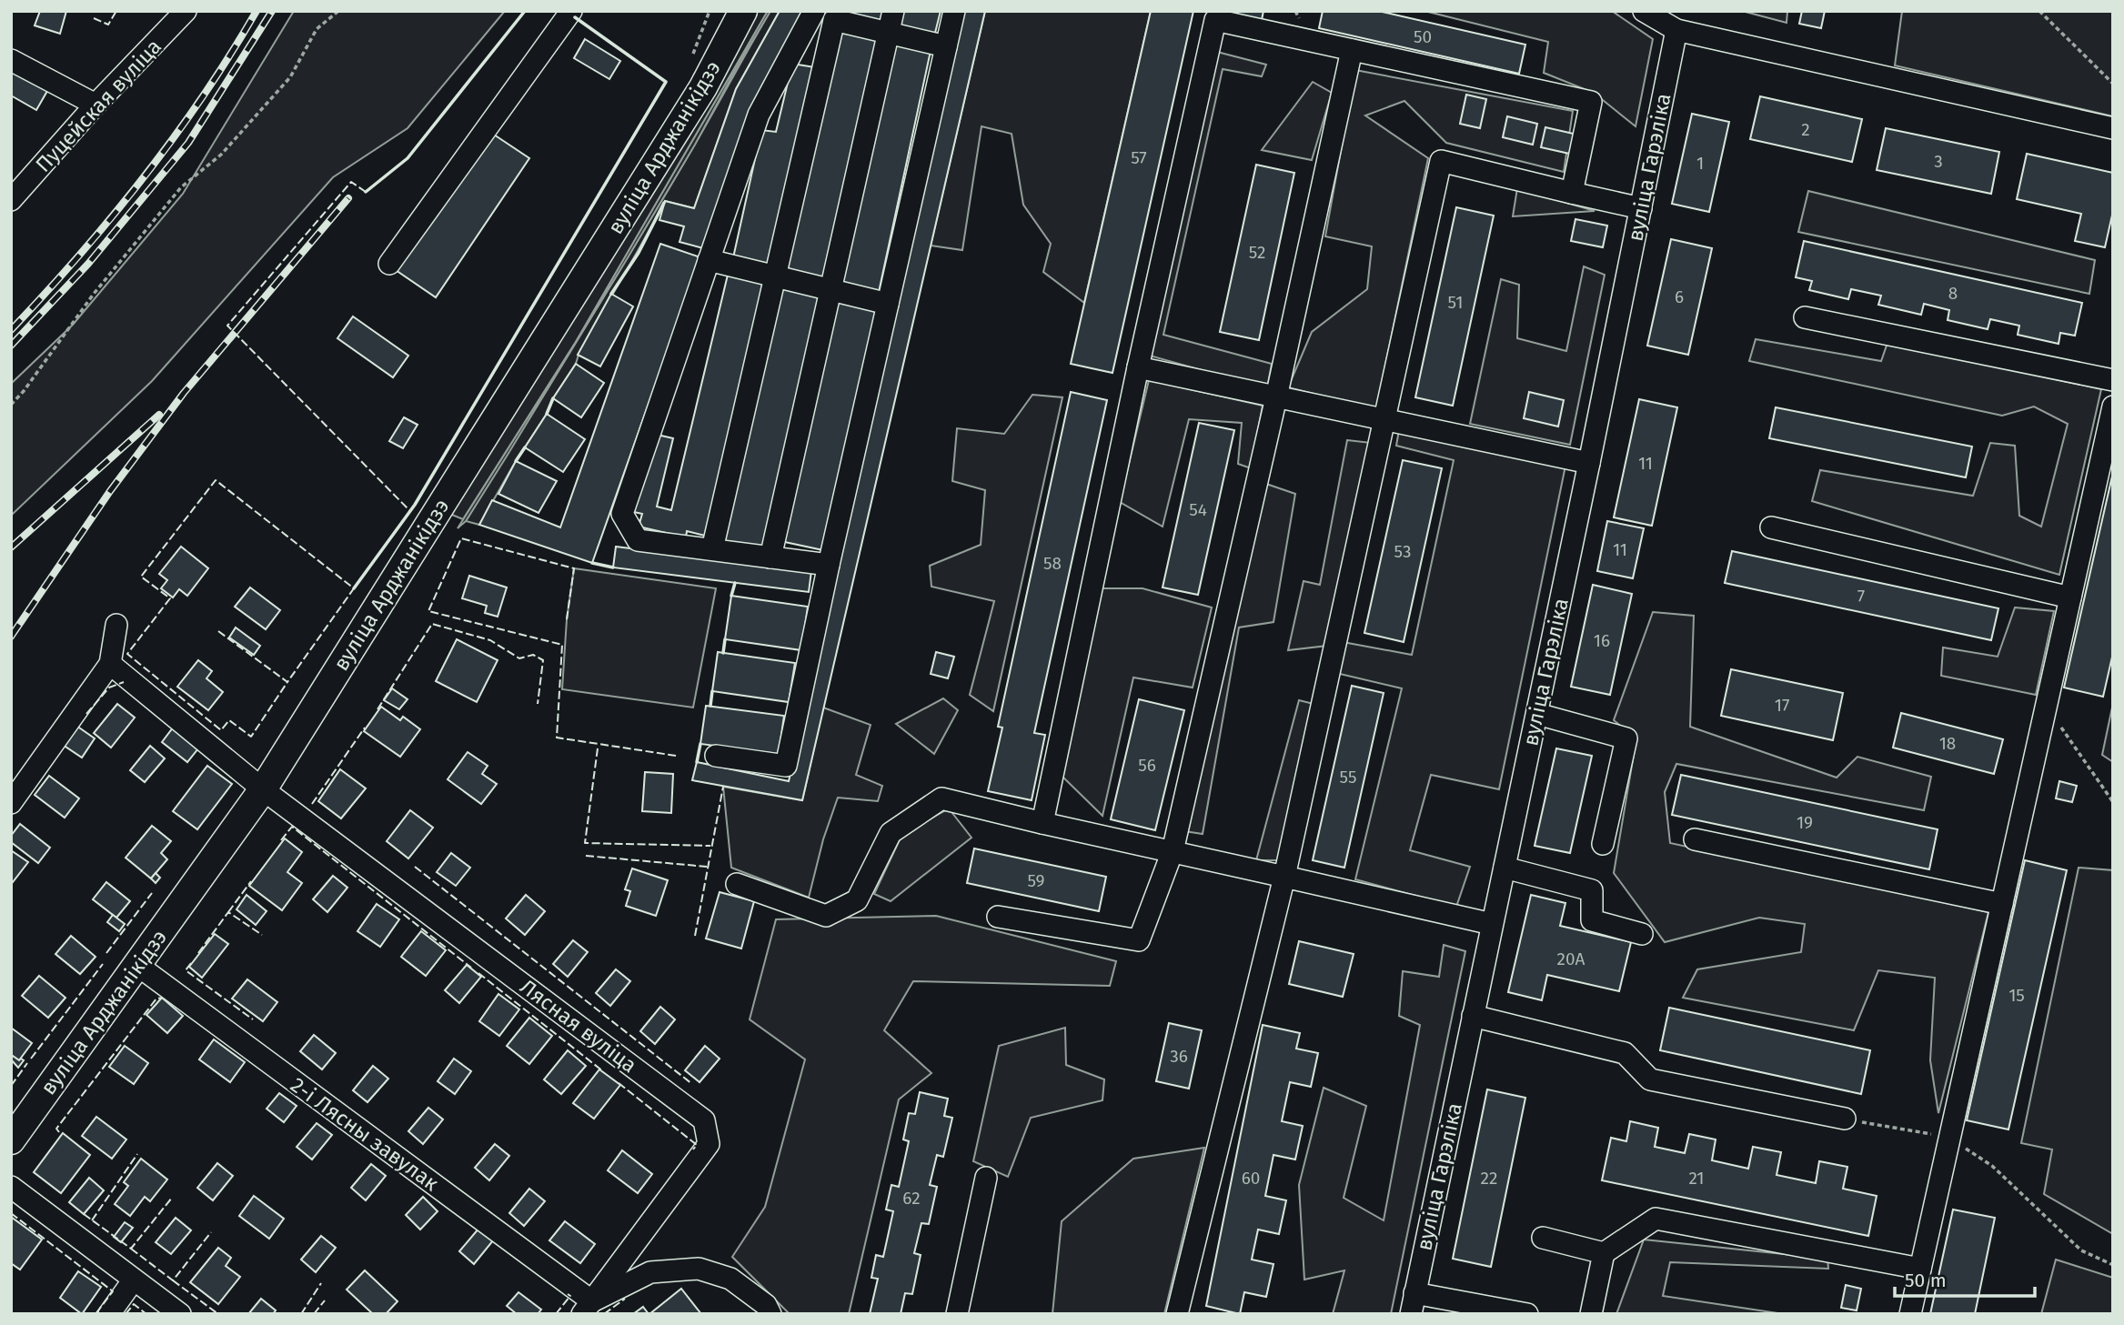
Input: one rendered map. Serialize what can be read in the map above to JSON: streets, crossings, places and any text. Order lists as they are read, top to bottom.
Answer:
{
  "streets": {
    "main road": ["вуліца Арджанікідзэ"],
    "street": [
      "Пуцейская вуліца",
      "вуліца Гарэліка",
      "Лясная вуліца",
      "2-і Лясны завулак"
    ]
  },
  "crossings": [
    ["вуліца Арджанікідзэ", "Лясная вуліца"],
    ["вуліца Арджанікідзэ", "2-і Лясны завулак"],
    ["Лясная вуліца", "2-і Лясны завулак"]
  ],
  "house_numbers": [
    "50",
    "2",
    "57",
    "3",
    "1",
    "52",
    "8",
    "6",
    "51",
    "11",
    "54",
    "11",
    "53",
    "58",
    "7",
    "16",
    "17",
    "18",
    "56",
    "55",
    "19",
    "59",
    "20А",
    "15",
    "36",
    "60",
    "22",
    "21",
    "62"
  ],
  "scale_bar": "50 m"
}
